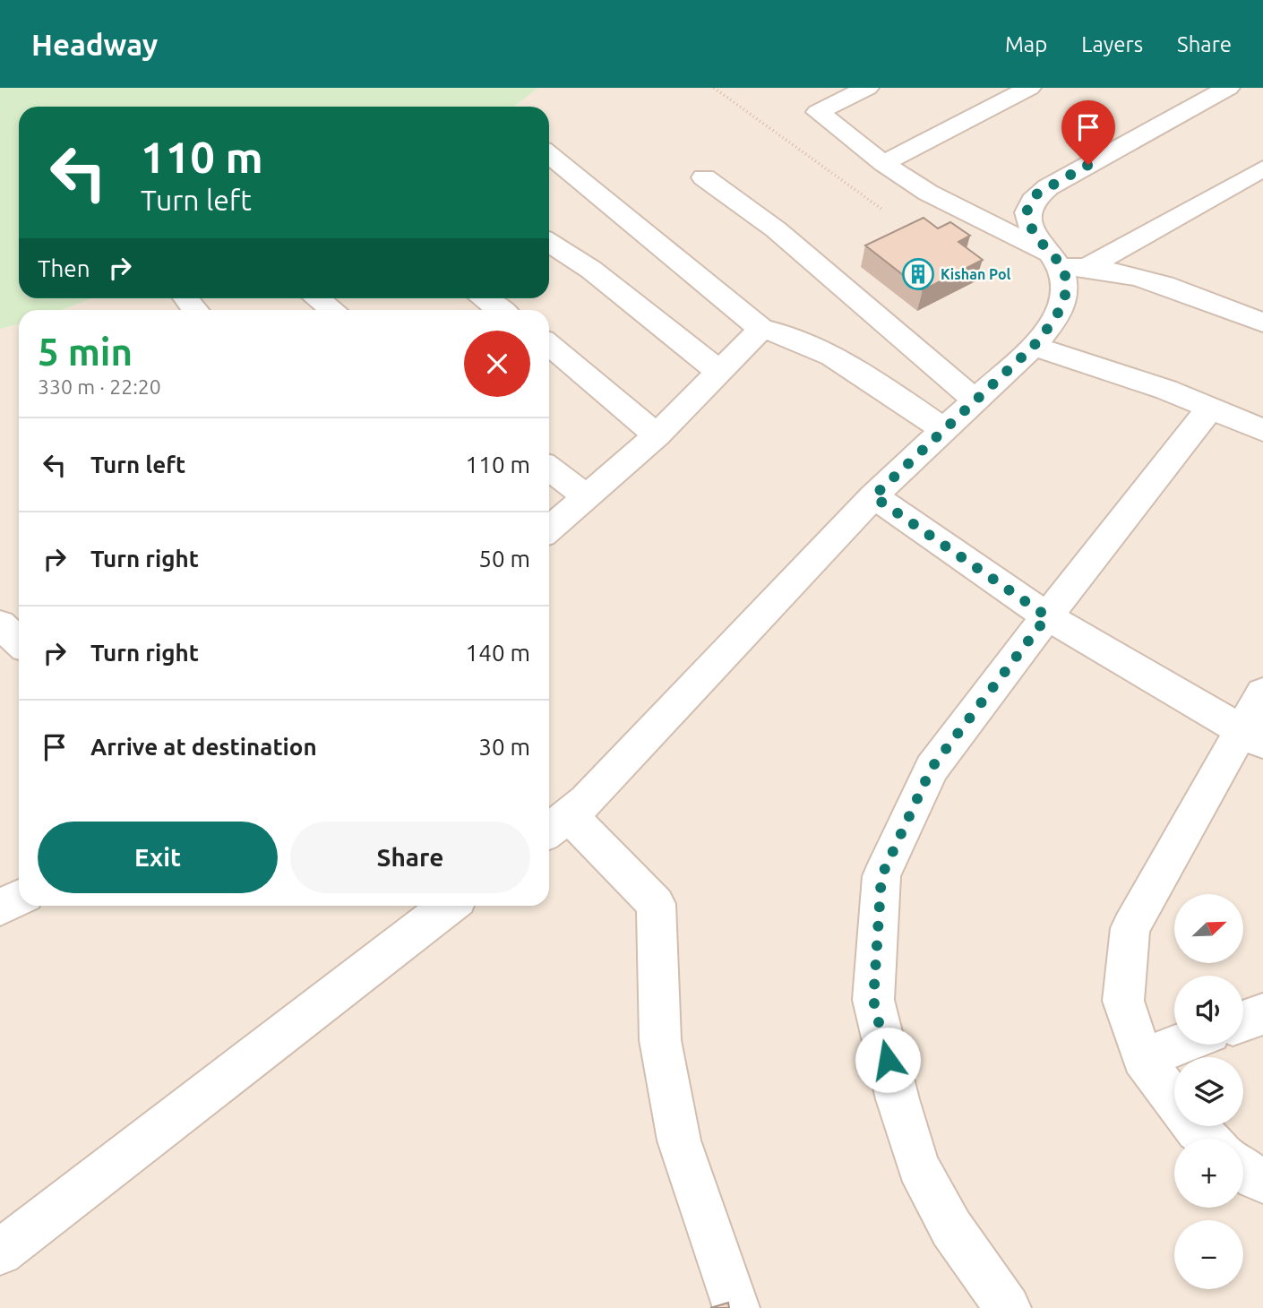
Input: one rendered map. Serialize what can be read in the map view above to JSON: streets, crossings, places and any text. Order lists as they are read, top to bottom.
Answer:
{
  "places": {
    "building": ["Kishan Pol"]
  },
  "north": "top right",
  "page": {
    "header": "Headway",
    "nav": ["Map", "Layers", "Share"],
    "turn": ["110 m", "Turn left"],
    "then": "Then",
    "heading": ["5 min", "330 m · 22:20"],
    "list": [
      {
        "name": "Turn left",
        "value": "110 m"
      },
      {
        "name": "Turn right",
        "value": "50 m"
      },
      {
        "name": "Turn right",
        "value": "140 m"
      },
      {
        "name": "Arrive at destination",
        "value": "30 m"
      }
    ],
    "buttons": ["Exit", "Share"],
    "map_buttons": ["+", "−"]
  }
}
